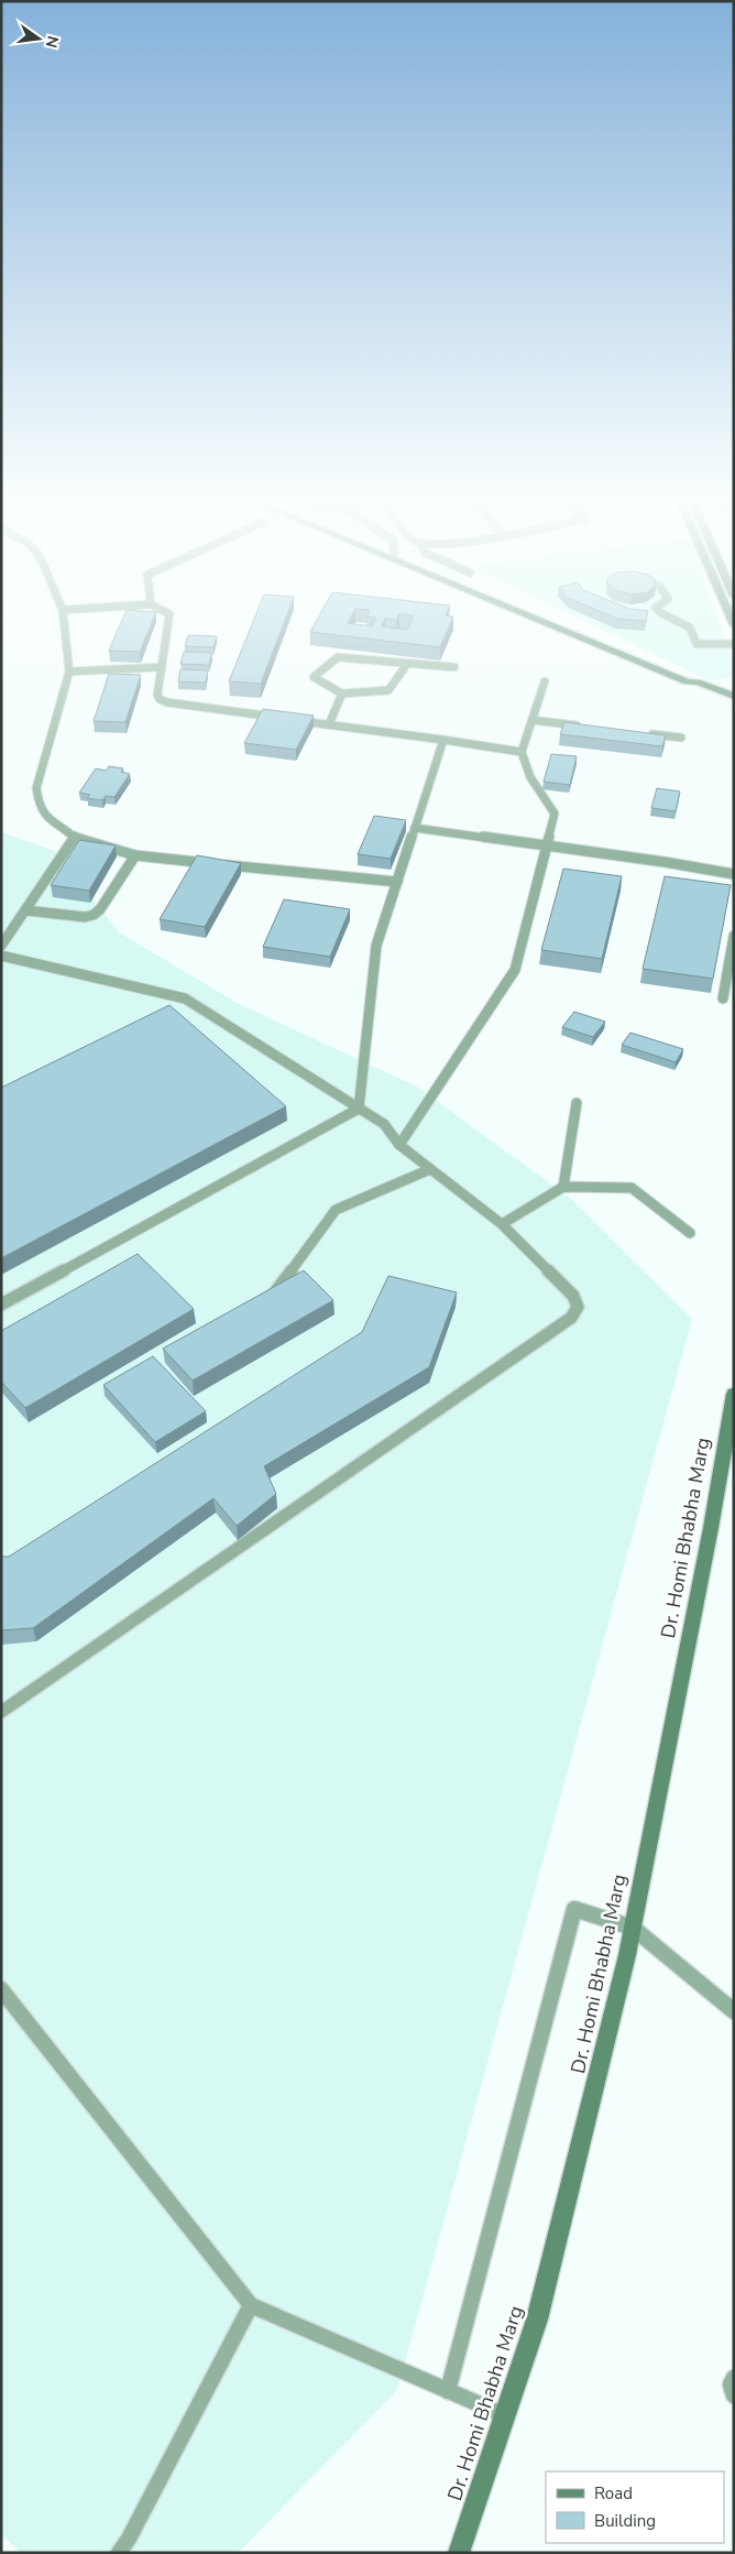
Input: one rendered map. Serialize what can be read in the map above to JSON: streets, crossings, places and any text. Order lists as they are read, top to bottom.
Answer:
{
  "streets": {
    "main road": ["Dr. Homi Bhabha Marg"]
  },
  "legend": ["Road", "Building"],
  "north": "right"
}
